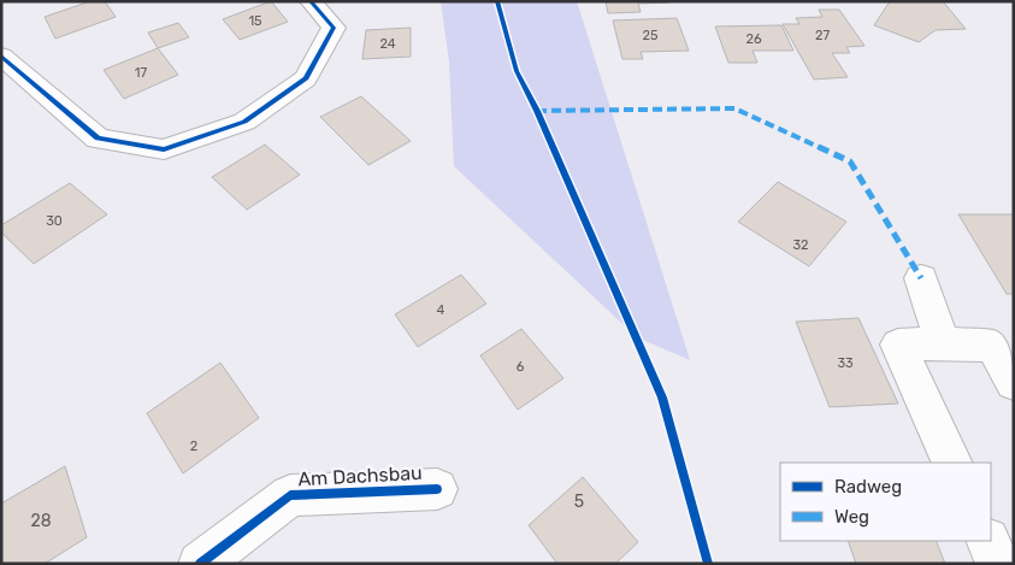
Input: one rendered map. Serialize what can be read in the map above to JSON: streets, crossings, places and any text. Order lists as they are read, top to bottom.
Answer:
{
  "streets": {
    "street": ["Am Dachsbau"]
  },
  "house_numbers": [
    "15",
    "25",
    "27",
    "26",
    "24",
    "17",
    "30",
    "32",
    "4",
    "33",
    "6",
    "2",
    "5",
    "28"
  ],
  "legend": ["Radweg", "Weg"]
}
